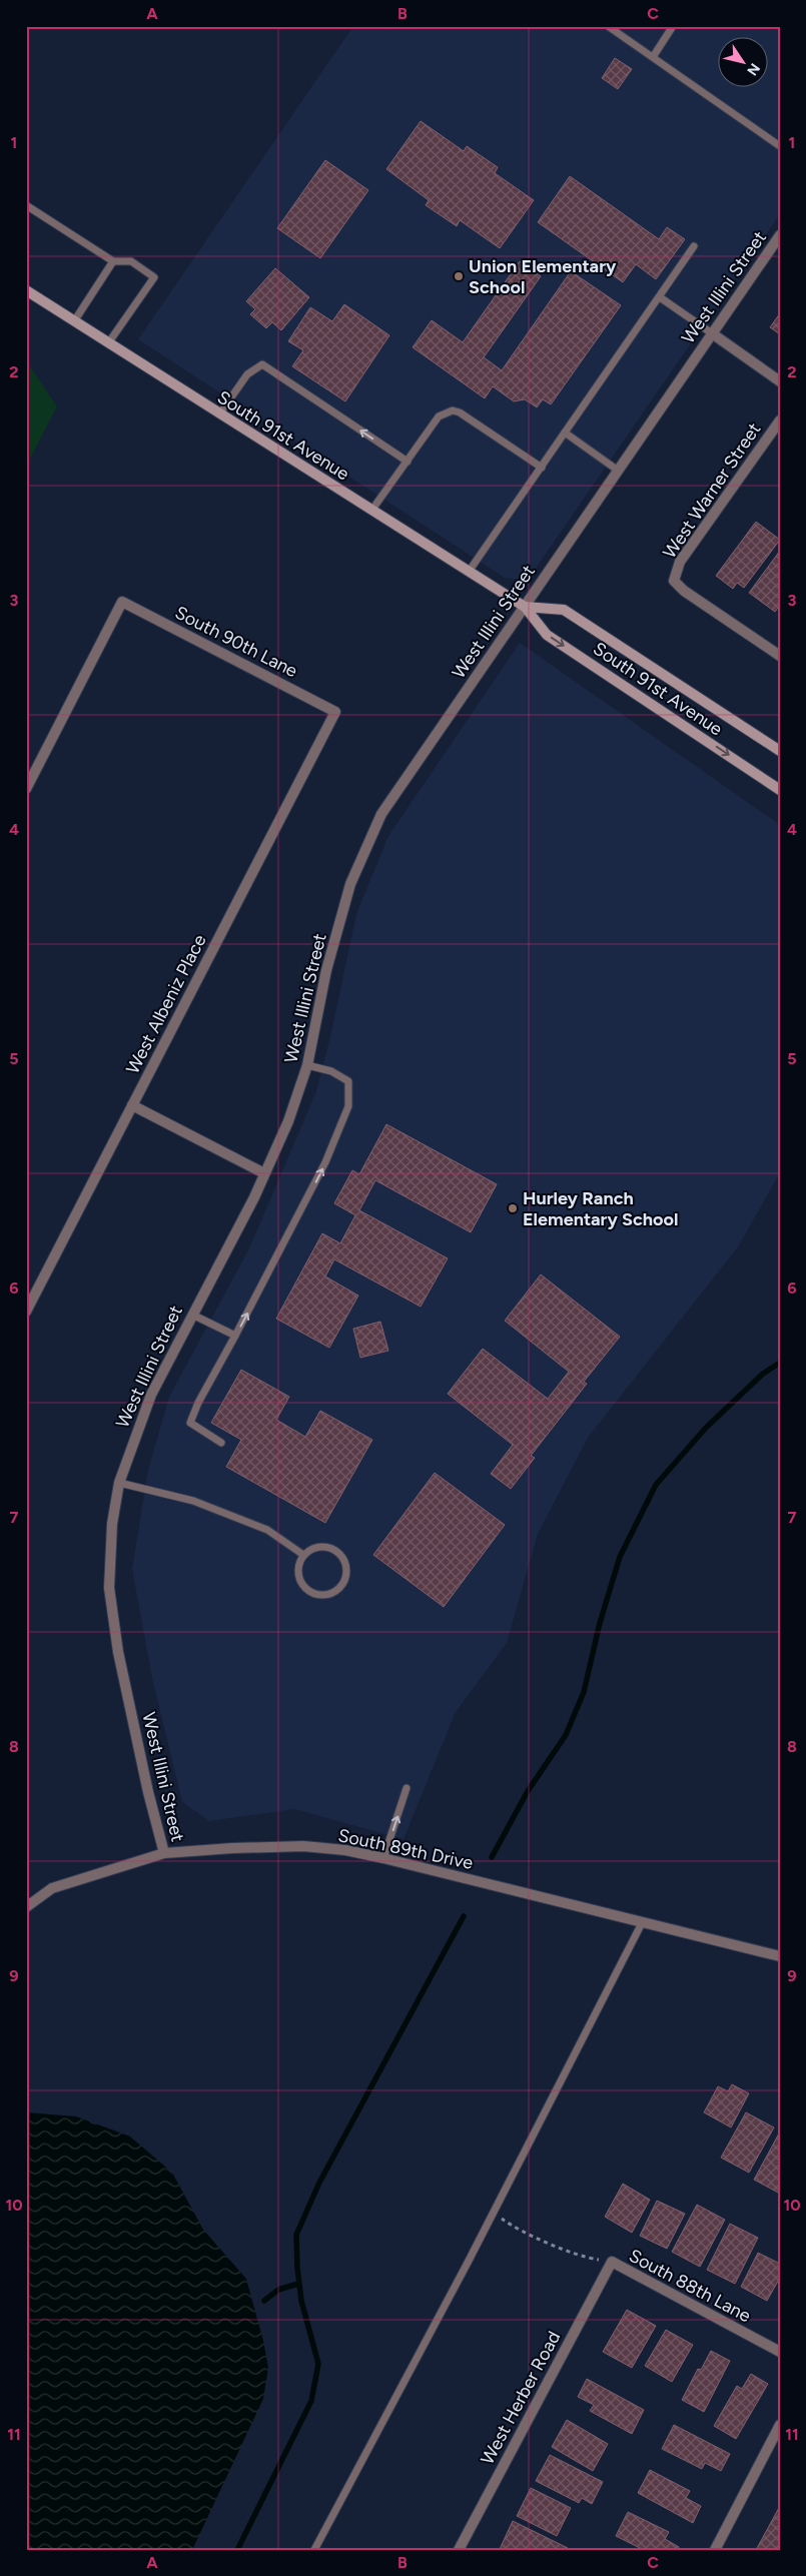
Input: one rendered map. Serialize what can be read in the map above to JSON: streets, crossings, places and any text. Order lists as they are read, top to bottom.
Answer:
{
  "streets": {
    "main road": ["South 91st Avenue"],
    "street": [
      "West Illini Street",
      "West Warner Street",
      "South 90th Lane",
      "West Albeniz Place",
      "South 89th Drive",
      "South 88th Lane",
      "West Herber Road"
    ]
  },
  "crossings": [
    ["West Illini Street", "South 91st Avenue"],
    ["West Illini Street", "South 89th Drive"],
    ["South 90th Lane", "West Albeniz Place"],
    ["South 88th Lane", "West Herber Road"]
  ],
  "places": ["Union Elementary School", "Hurley Ranch Elementary School"],
  "north": "bottom right",
  "grid": {
    "columns": ["A", "B", "C"],
    "rows": [
      "1",
      "2",
      "3",
      "4",
      "5",
      "6",
      "7",
      "8",
      "9",
      "10",
      "11"
    ]
  }
}
